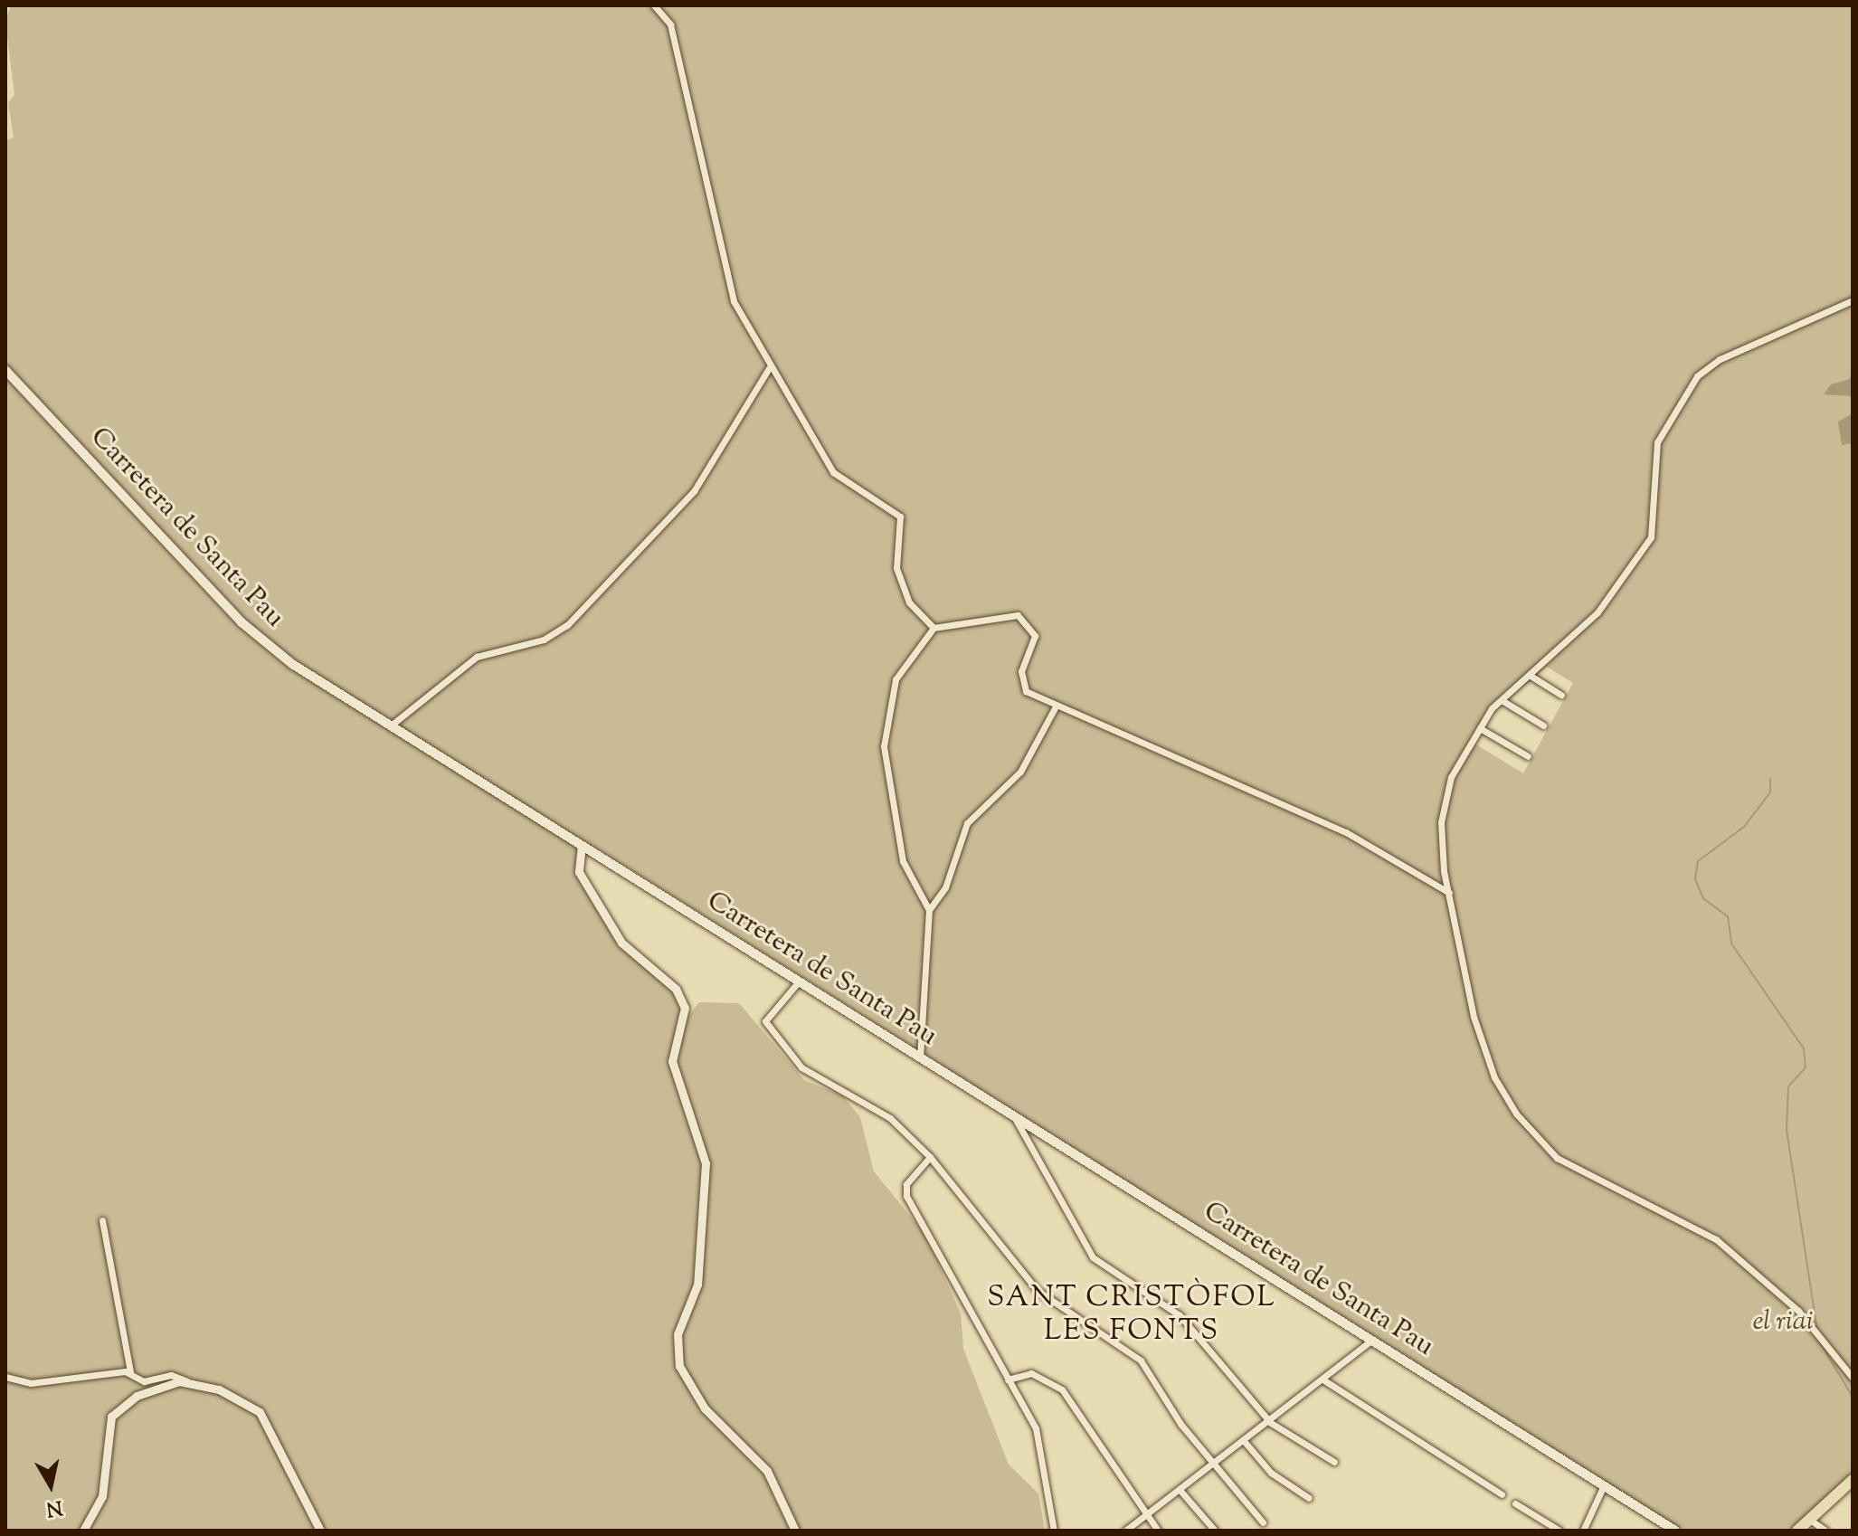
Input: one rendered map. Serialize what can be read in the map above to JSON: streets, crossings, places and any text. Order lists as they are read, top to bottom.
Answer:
{
  "streets": {
    "main road": ["Carretera de Santa Pau"]
  },
  "districts": ["SANT CRISTÒFOL LES FONTS"],
  "parks": ["el riai"],
  "north": "bottom"
}
